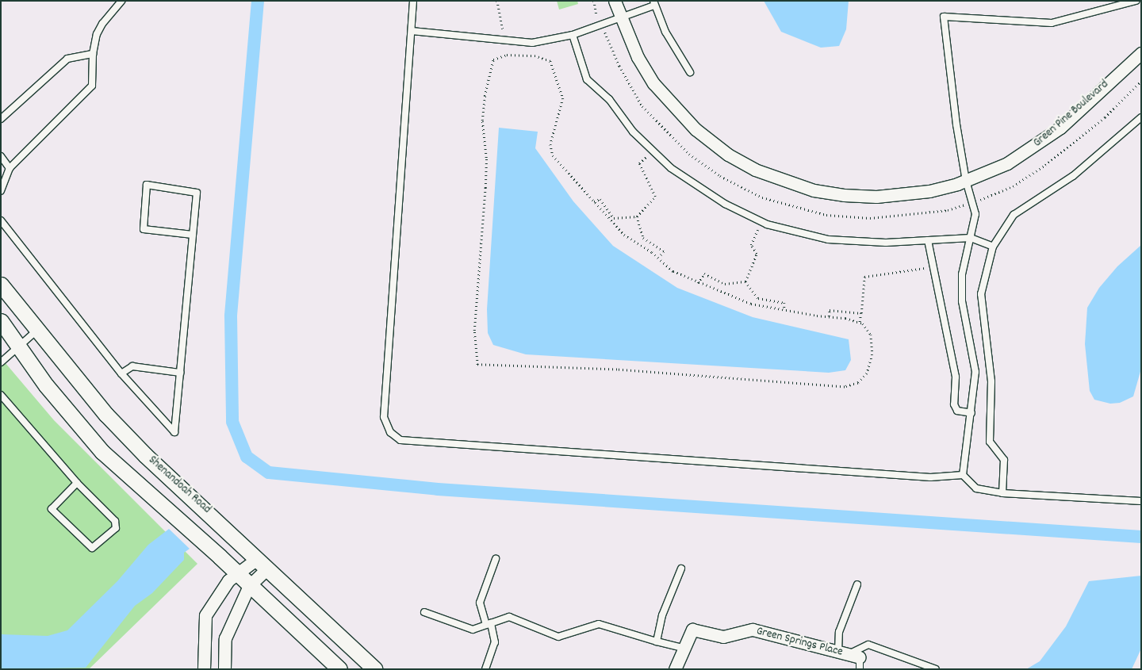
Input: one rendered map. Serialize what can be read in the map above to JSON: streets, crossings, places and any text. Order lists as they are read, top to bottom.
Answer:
{
  "streets": {
    "street": ["Green Pine Boulevard", "Shenandoah Road", "Green Springs Place"]
  }
}
